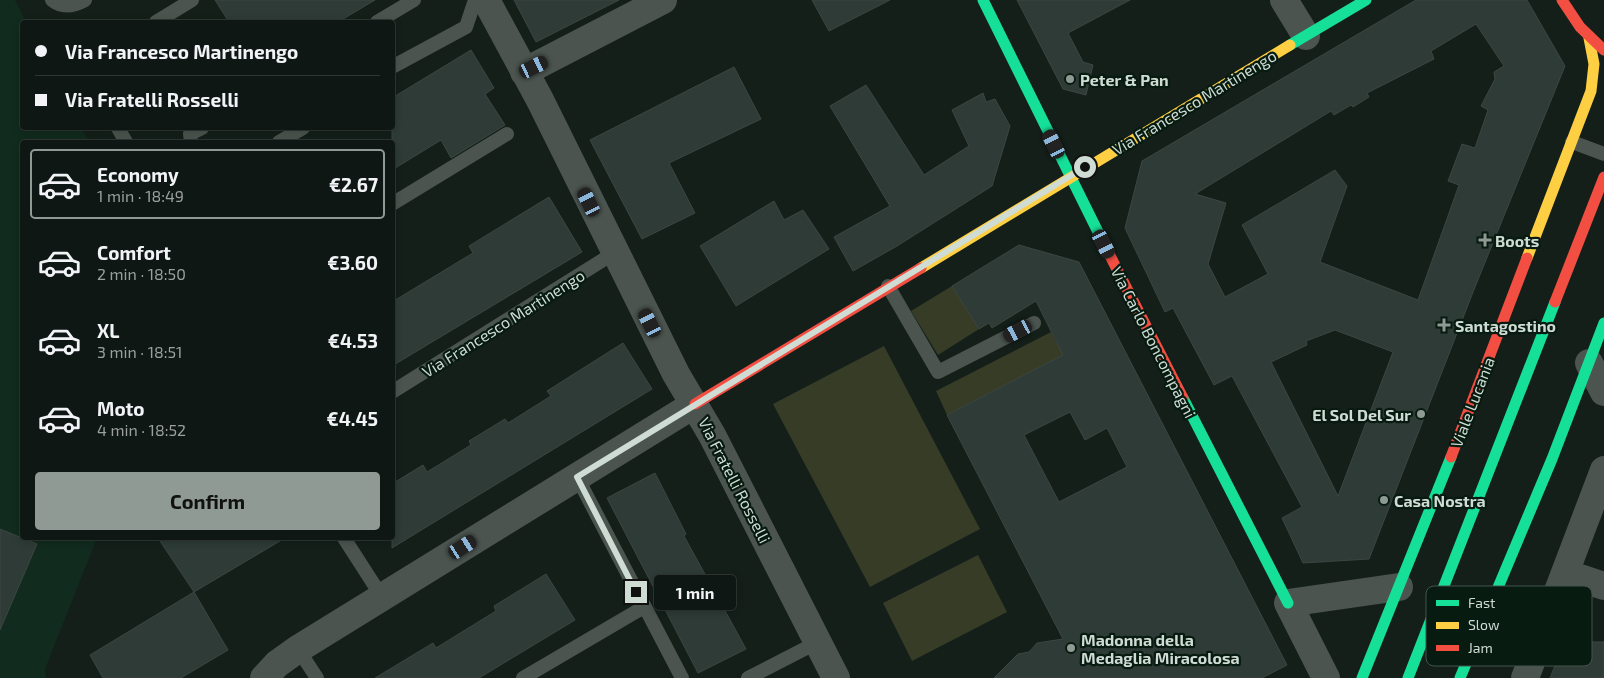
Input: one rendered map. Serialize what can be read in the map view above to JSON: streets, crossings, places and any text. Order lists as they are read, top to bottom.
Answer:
{
  "streets": {
    "main road": ["Via Francesco Martinengo", "Via Carlo Boncompagni", "Viale Lucania"],
    "street": ["Via Fratelli Rosselli"]
  },
  "crossings": [
    ["Via Francesco Martinengo", "Via Carlo Boncompagni"],
    ["Via Francesco Martinengo", "Via Fratelli Rosselli"]
  ],
  "places": {
    "other": [
      "Peter & Pan",
      "El Sol Del Sur",
      "Casa Nostra",
      "Madonna della Medaglia Miracolosa"
    ],
    "health": ["Boots", "Santagostino"]
  },
  "legend": ["Fast", "Slow", "Jam"],
  "page": {
    "banner": ["Via Francesco Martinengo", "Via Fratelli Rosselli"],
    "list": [
      {
        "name": "Economy",
        "note": "1 min · 18:49",
        "value": "€2.67"
      },
      {
        "name": "Comfort",
        "note": "2 min · 18:50",
        "value": "€3.60"
      },
      {
        "name": "XL",
        "note": "3 min · 18:51",
        "value": "€4.53"
      },
      {
        "name": "Moto",
        "note": "4 min · 18:52",
        "value": "€4.45"
      }
    ],
    "buttons": "Confirm",
    "bubble": "1 min"
  }
}
